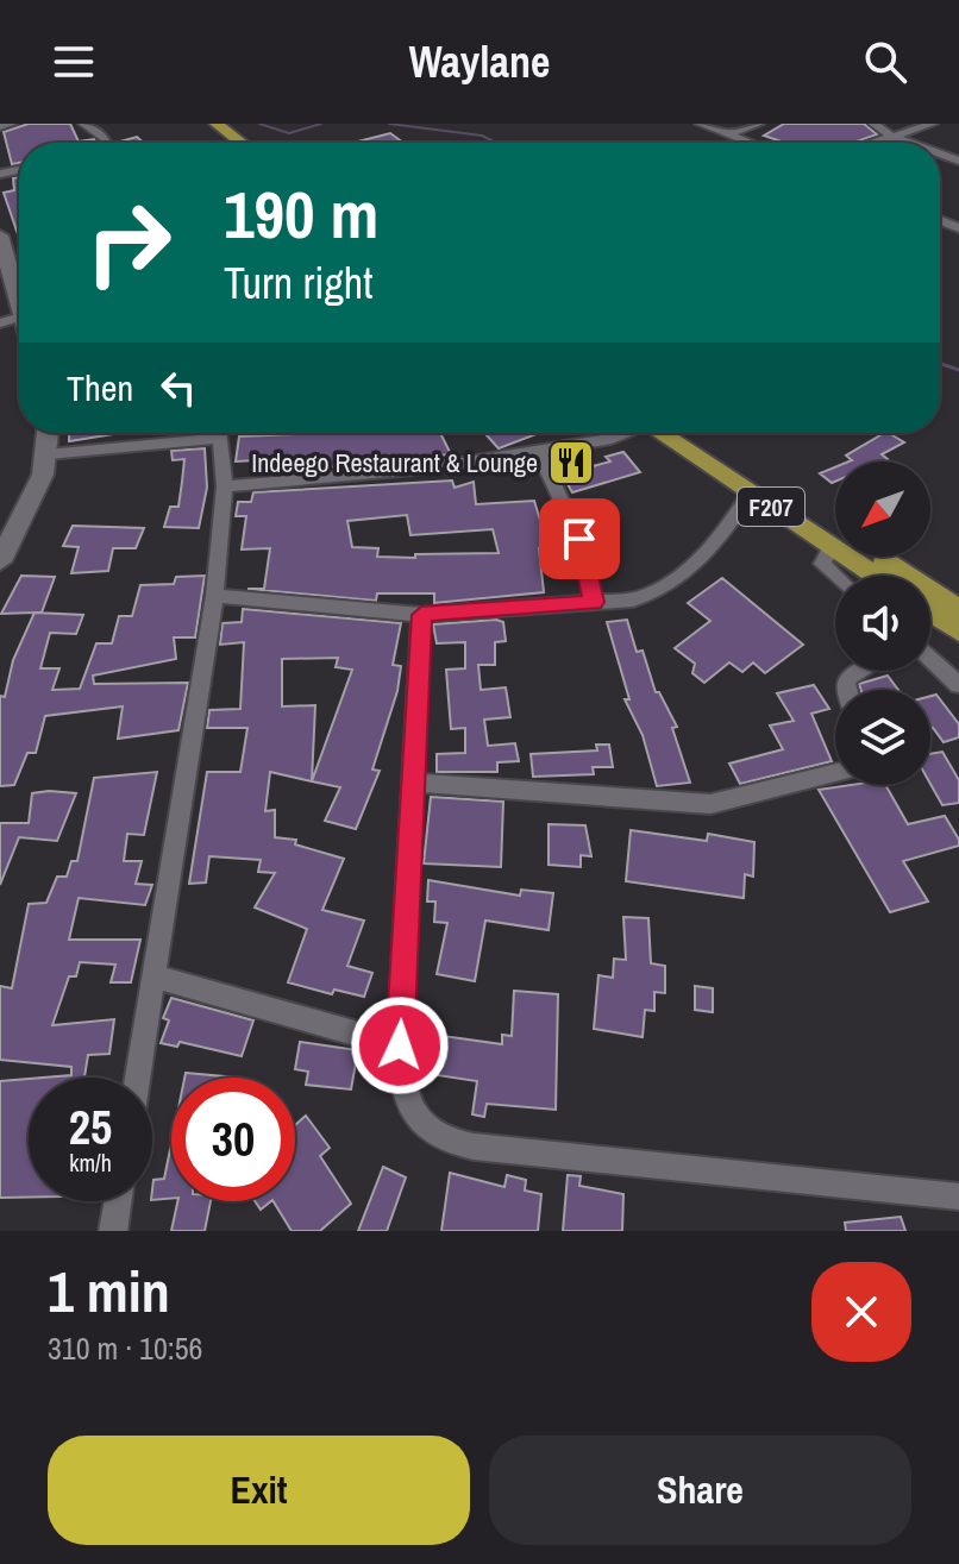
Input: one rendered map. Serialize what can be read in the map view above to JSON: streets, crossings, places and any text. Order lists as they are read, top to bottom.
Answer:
{
  "streets": {
    "main road": ["F207"]
  },
  "places": {
    "restaurant": ["Indeego Restaurant & Lounge"]
  },
  "north": "bottom left",
  "page": {
    "header": "Waylane",
    "turn": ["190 m", "Turn right"],
    "then": "Then",
    "speed": "25 km/h",
    "limit": "30",
    "heading": ["1 min", "310 m · 10:56"],
    "buttons": ["Exit", "Share"]
  }
}
